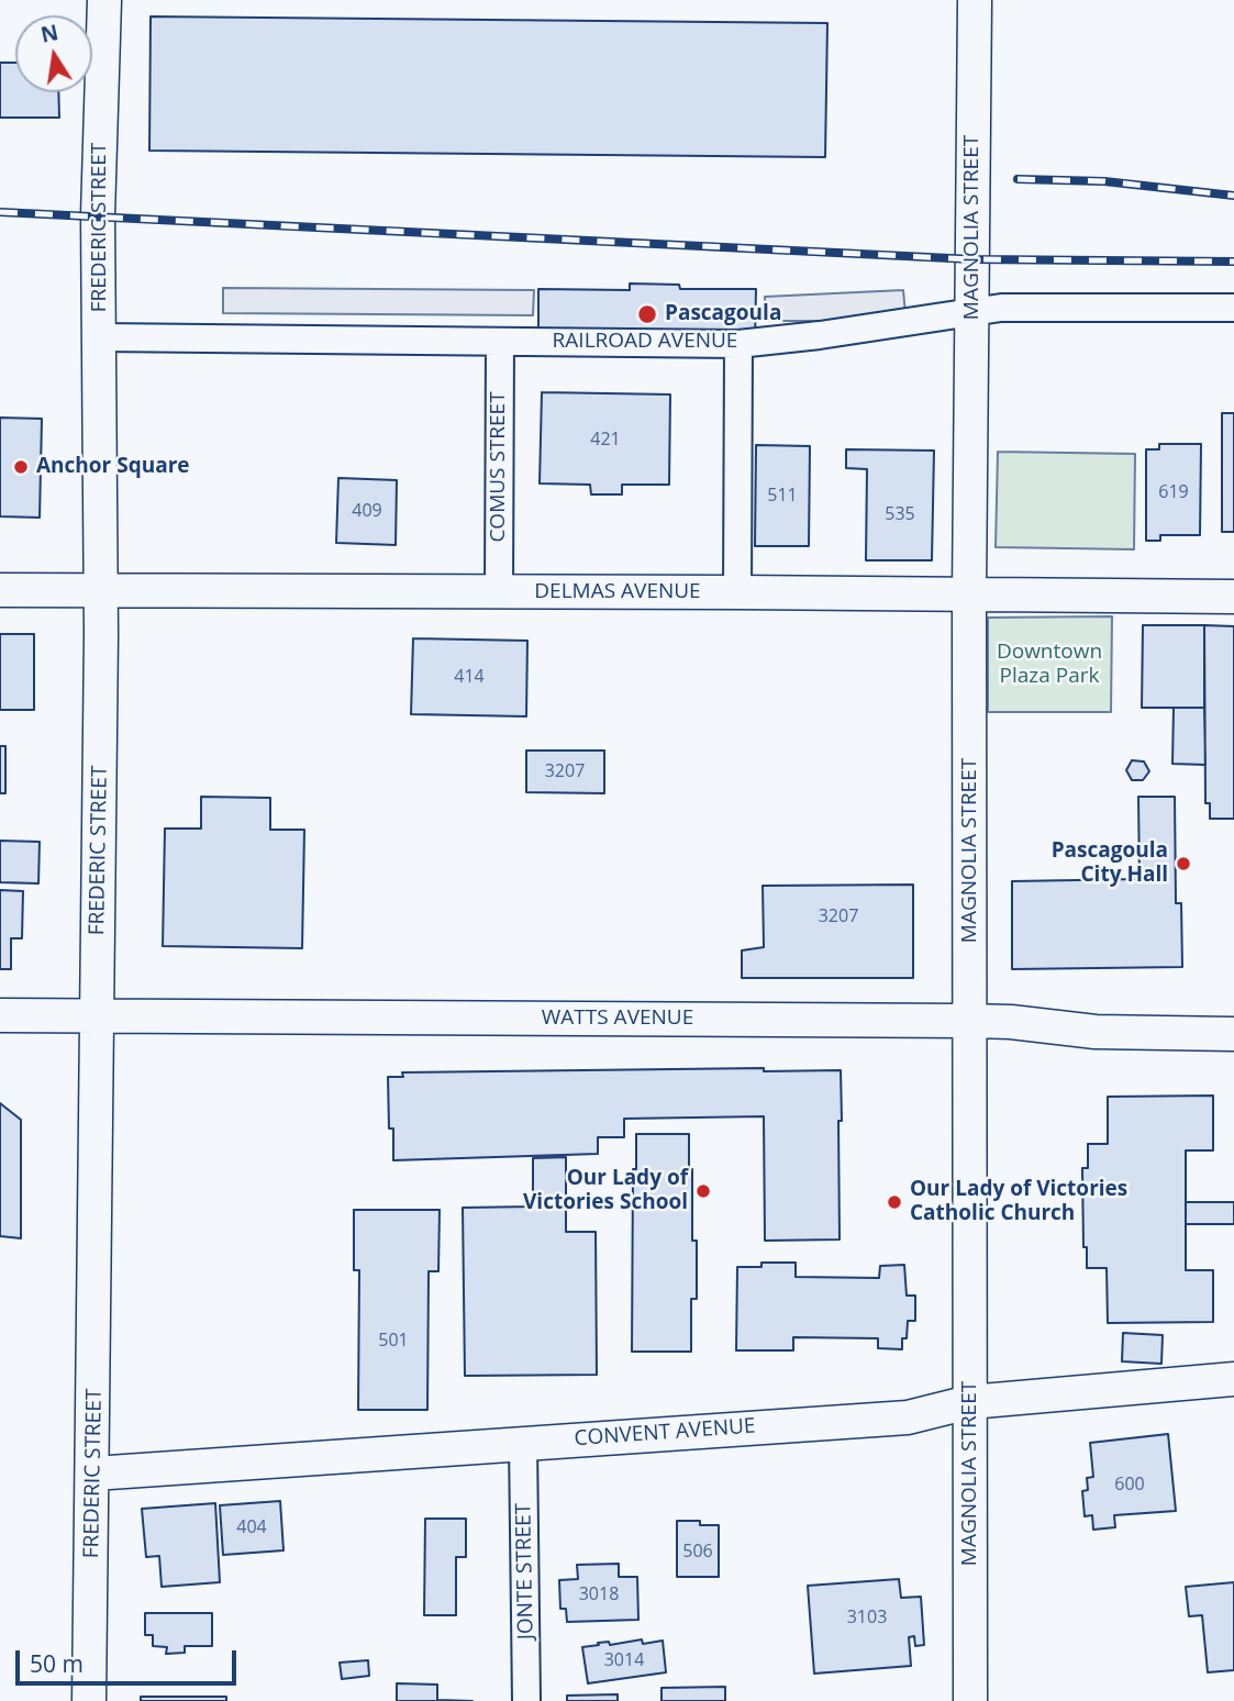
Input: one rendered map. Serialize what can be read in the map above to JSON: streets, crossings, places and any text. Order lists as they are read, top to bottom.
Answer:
{
  "streets": {
    "street": [
      "FREDERIC STREET",
      "MAGNOLIA STREET",
      "RAILROAD AVENUE",
      "COMUS STREET",
      "DELMAS AVENUE",
      "WATTS AVENUE",
      "CONVENT AVENUE",
      "JONTE STREET"
    ]
  },
  "crossings": [
    ["FREDERIC STREET", "RAILROAD AVENUE"],
    ["FREDERIC STREET", "DELMAS AVENUE"],
    ["FREDERIC STREET", "WATTS AVENUE"],
    ["FREDERIC STREET", "CONVENT AVENUE"],
    ["MAGNOLIA STREET", "RAILROAD AVENUE"],
    ["MAGNOLIA STREET", "DELMAS AVENUE"],
    ["MAGNOLIA STREET", "WATTS AVENUE"],
    ["MAGNOLIA STREET", "CONVENT AVENUE"],
    ["RAILROAD AVENUE", "COMUS STREET"],
    ["COMUS STREET", "DELMAS AVENUE"],
    ["CONVENT AVENUE", "JONTE STREET"]
  ],
  "parks": ["Downtown Plaza Park"],
  "places": [
    "Pascagoula",
    "Anchor Square",
    "Pascagoula City Hall",
    "Our Lady of Victories School",
    "Our Lady of Victories Catholic Church"
  ],
  "house_numbers": [
    "421",
    "619",
    "511",
    "409",
    "535",
    "414",
    "3207",
    "3207",
    "501",
    "600",
    "404",
    "506",
    "3018",
    "3103",
    "3014"
  ],
  "scale_bar": "50 m",
  "north": "top"
}
